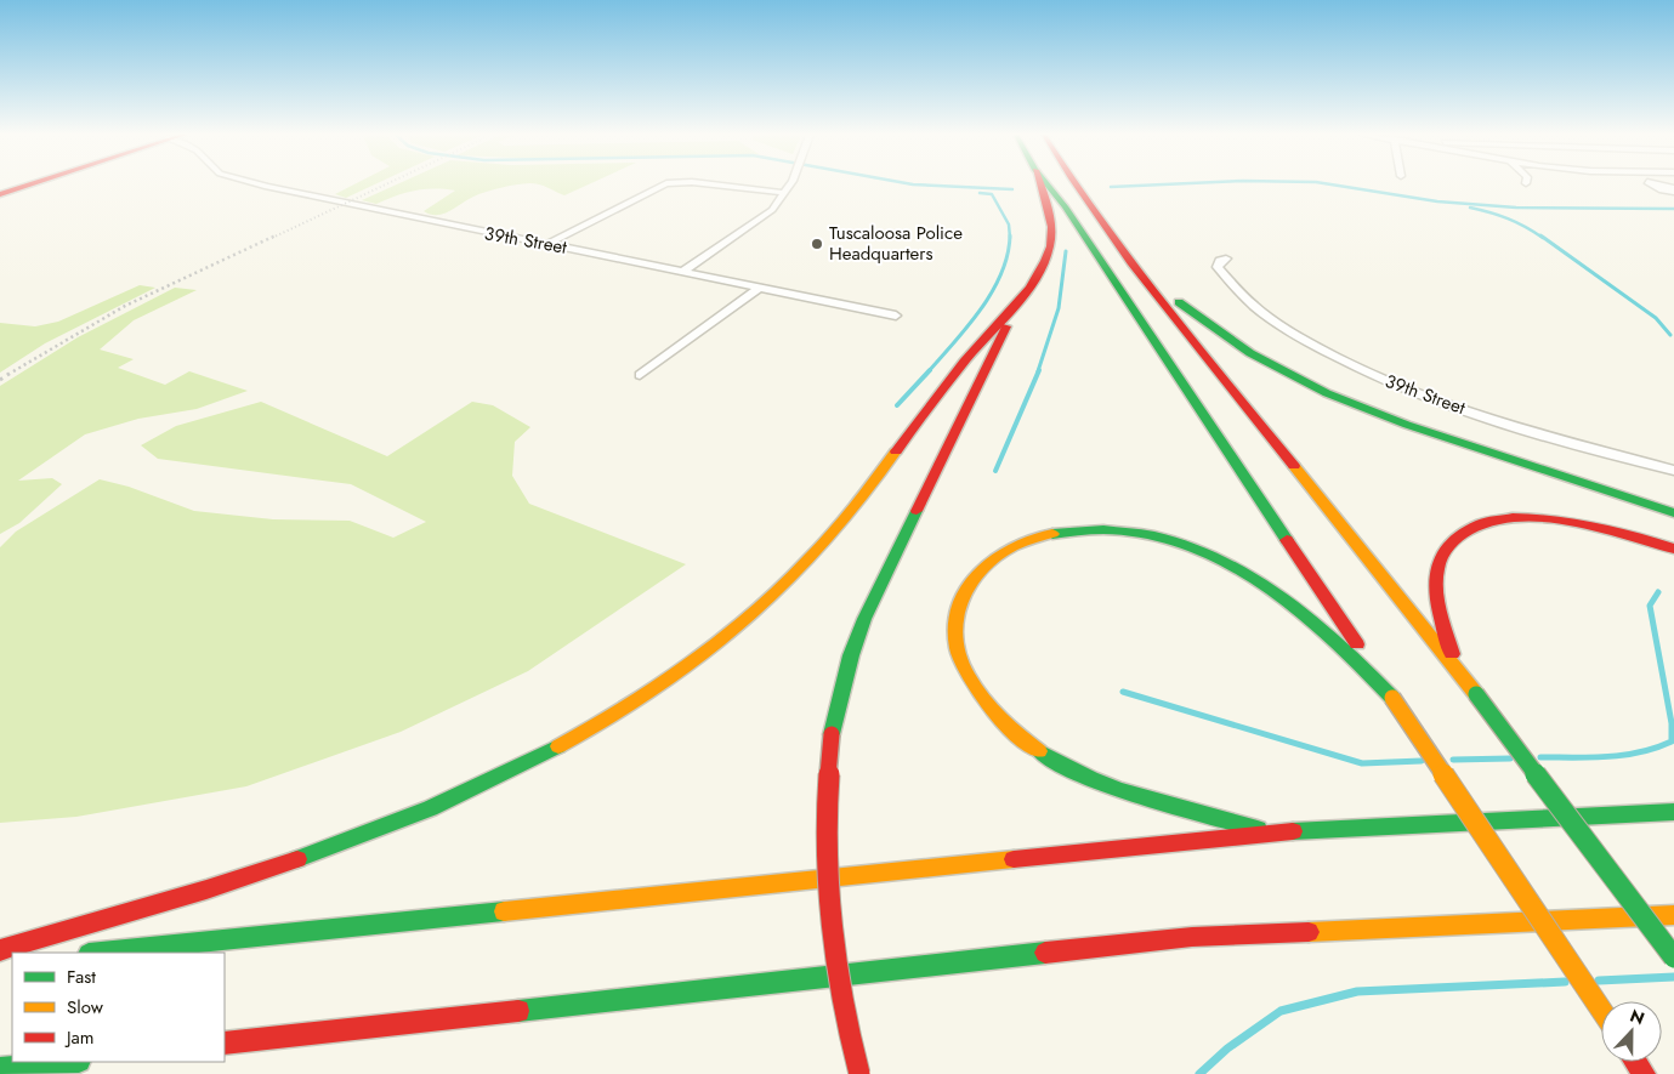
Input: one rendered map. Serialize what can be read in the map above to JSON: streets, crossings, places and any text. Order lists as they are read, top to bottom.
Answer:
{
  "streets": {
    "street": ["39th Street"]
  },
  "places": ["Tuscaloosa Police Headquarters"],
  "legend": ["Fast", "Slow", "Jam"],
  "north": "top"
}
